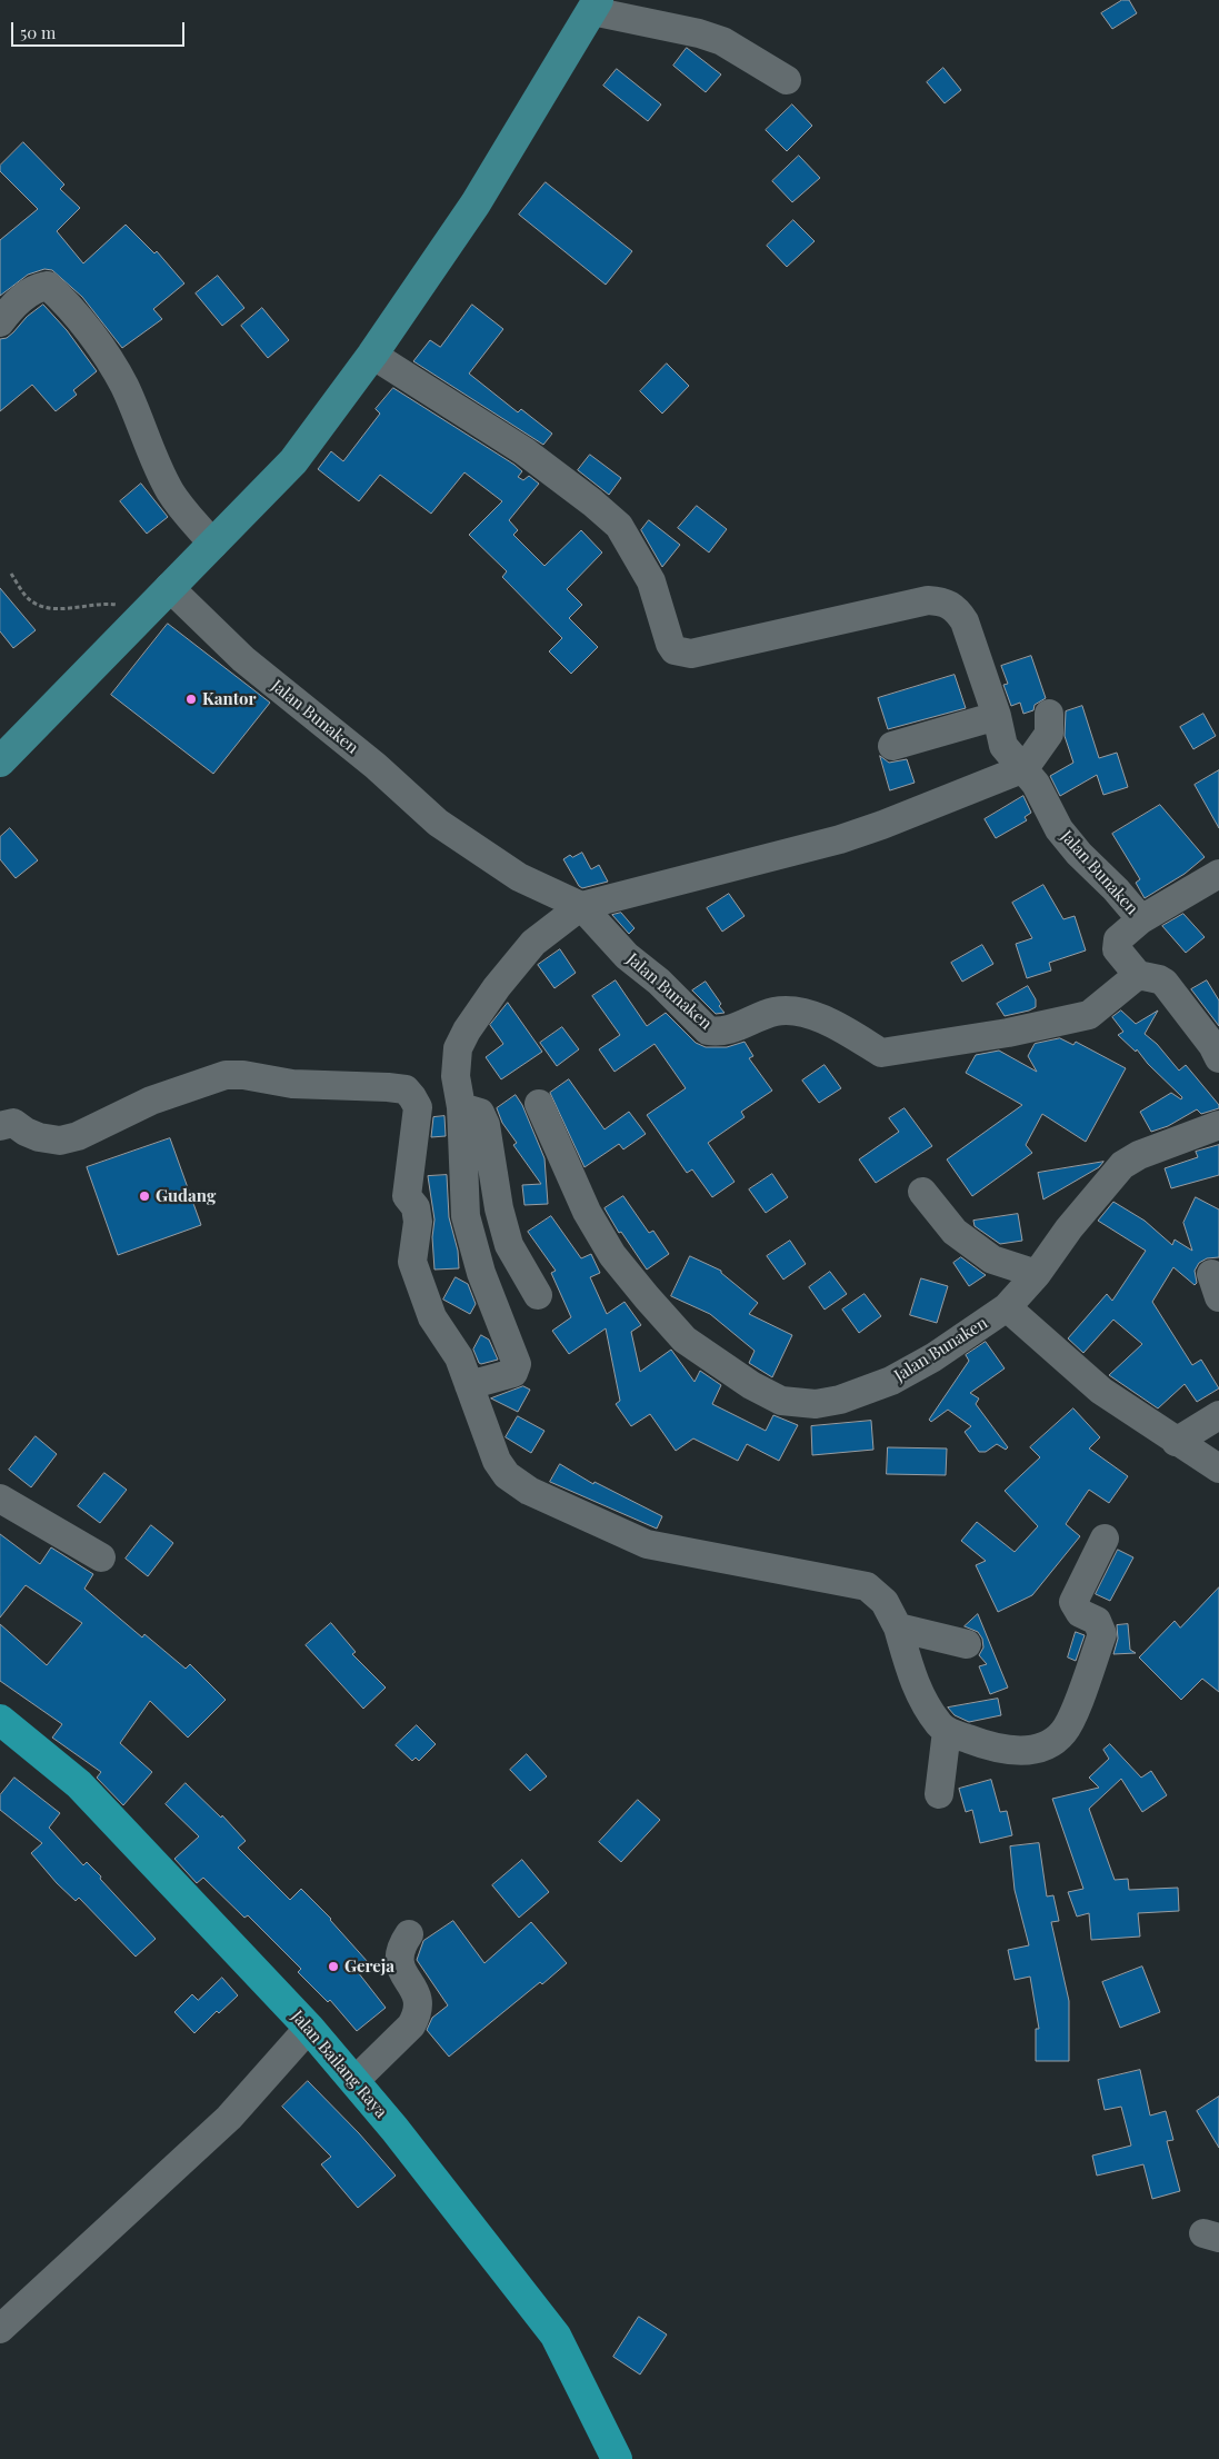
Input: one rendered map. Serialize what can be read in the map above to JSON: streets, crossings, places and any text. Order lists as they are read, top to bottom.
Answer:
{
  "streets": {
    "highway": ["Jalan Bailang Raya"],
    "street": ["Jalan Bunaken"]
  },
  "places": ["Kantor", "Gudang", "Gereja"],
  "scale_bar": "50 m"
}
